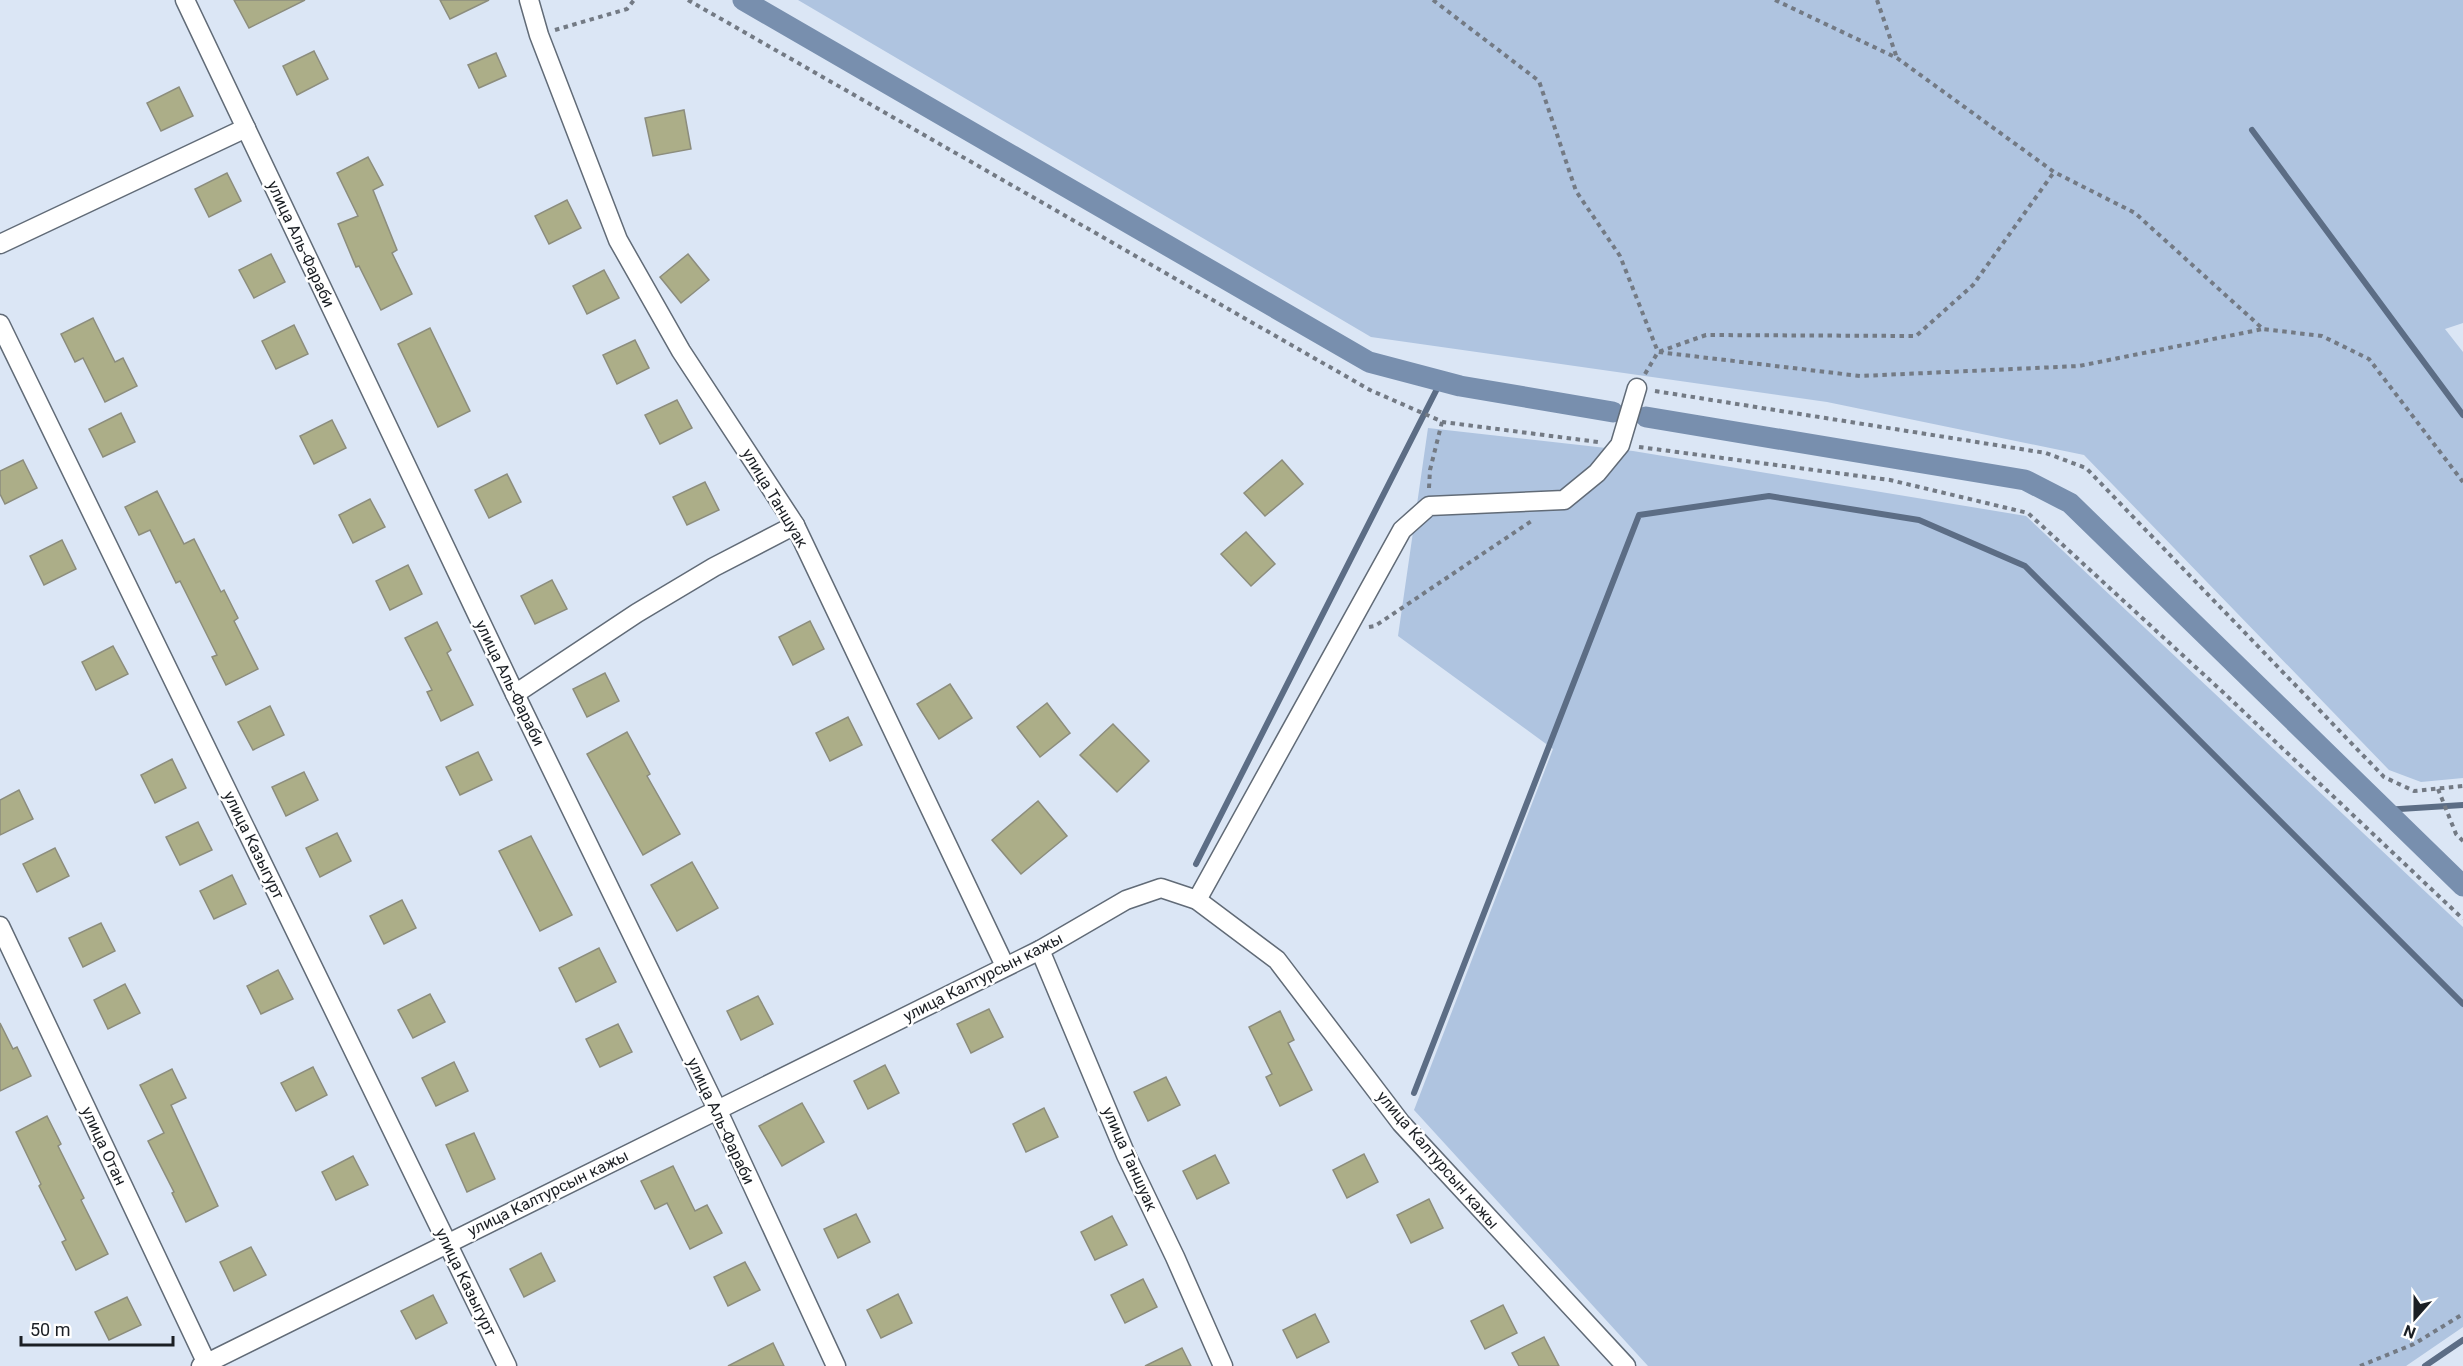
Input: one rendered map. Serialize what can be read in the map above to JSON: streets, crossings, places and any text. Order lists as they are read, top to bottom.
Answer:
{
  "streets": {
    "street": [
      "улица Аль-Фараби",
      "улица Таншуак",
      "улица Казыгурт",
      "улица Калтурсын кажы",
      "улица Отан"
    ]
  },
  "crossings": [
    ["улица Аль-Фараби", "улица Калтурсын кажы"],
    ["улица Таншуак", "улица Калтурсын кажы"],
    ["улица Казыгурт", "улица Калтурсын кажы"],
    ["улица Калтурсын кажы", "улица Отан"]
  ],
  "scale_bar": "50 m",
  "north": "bottom"
}
